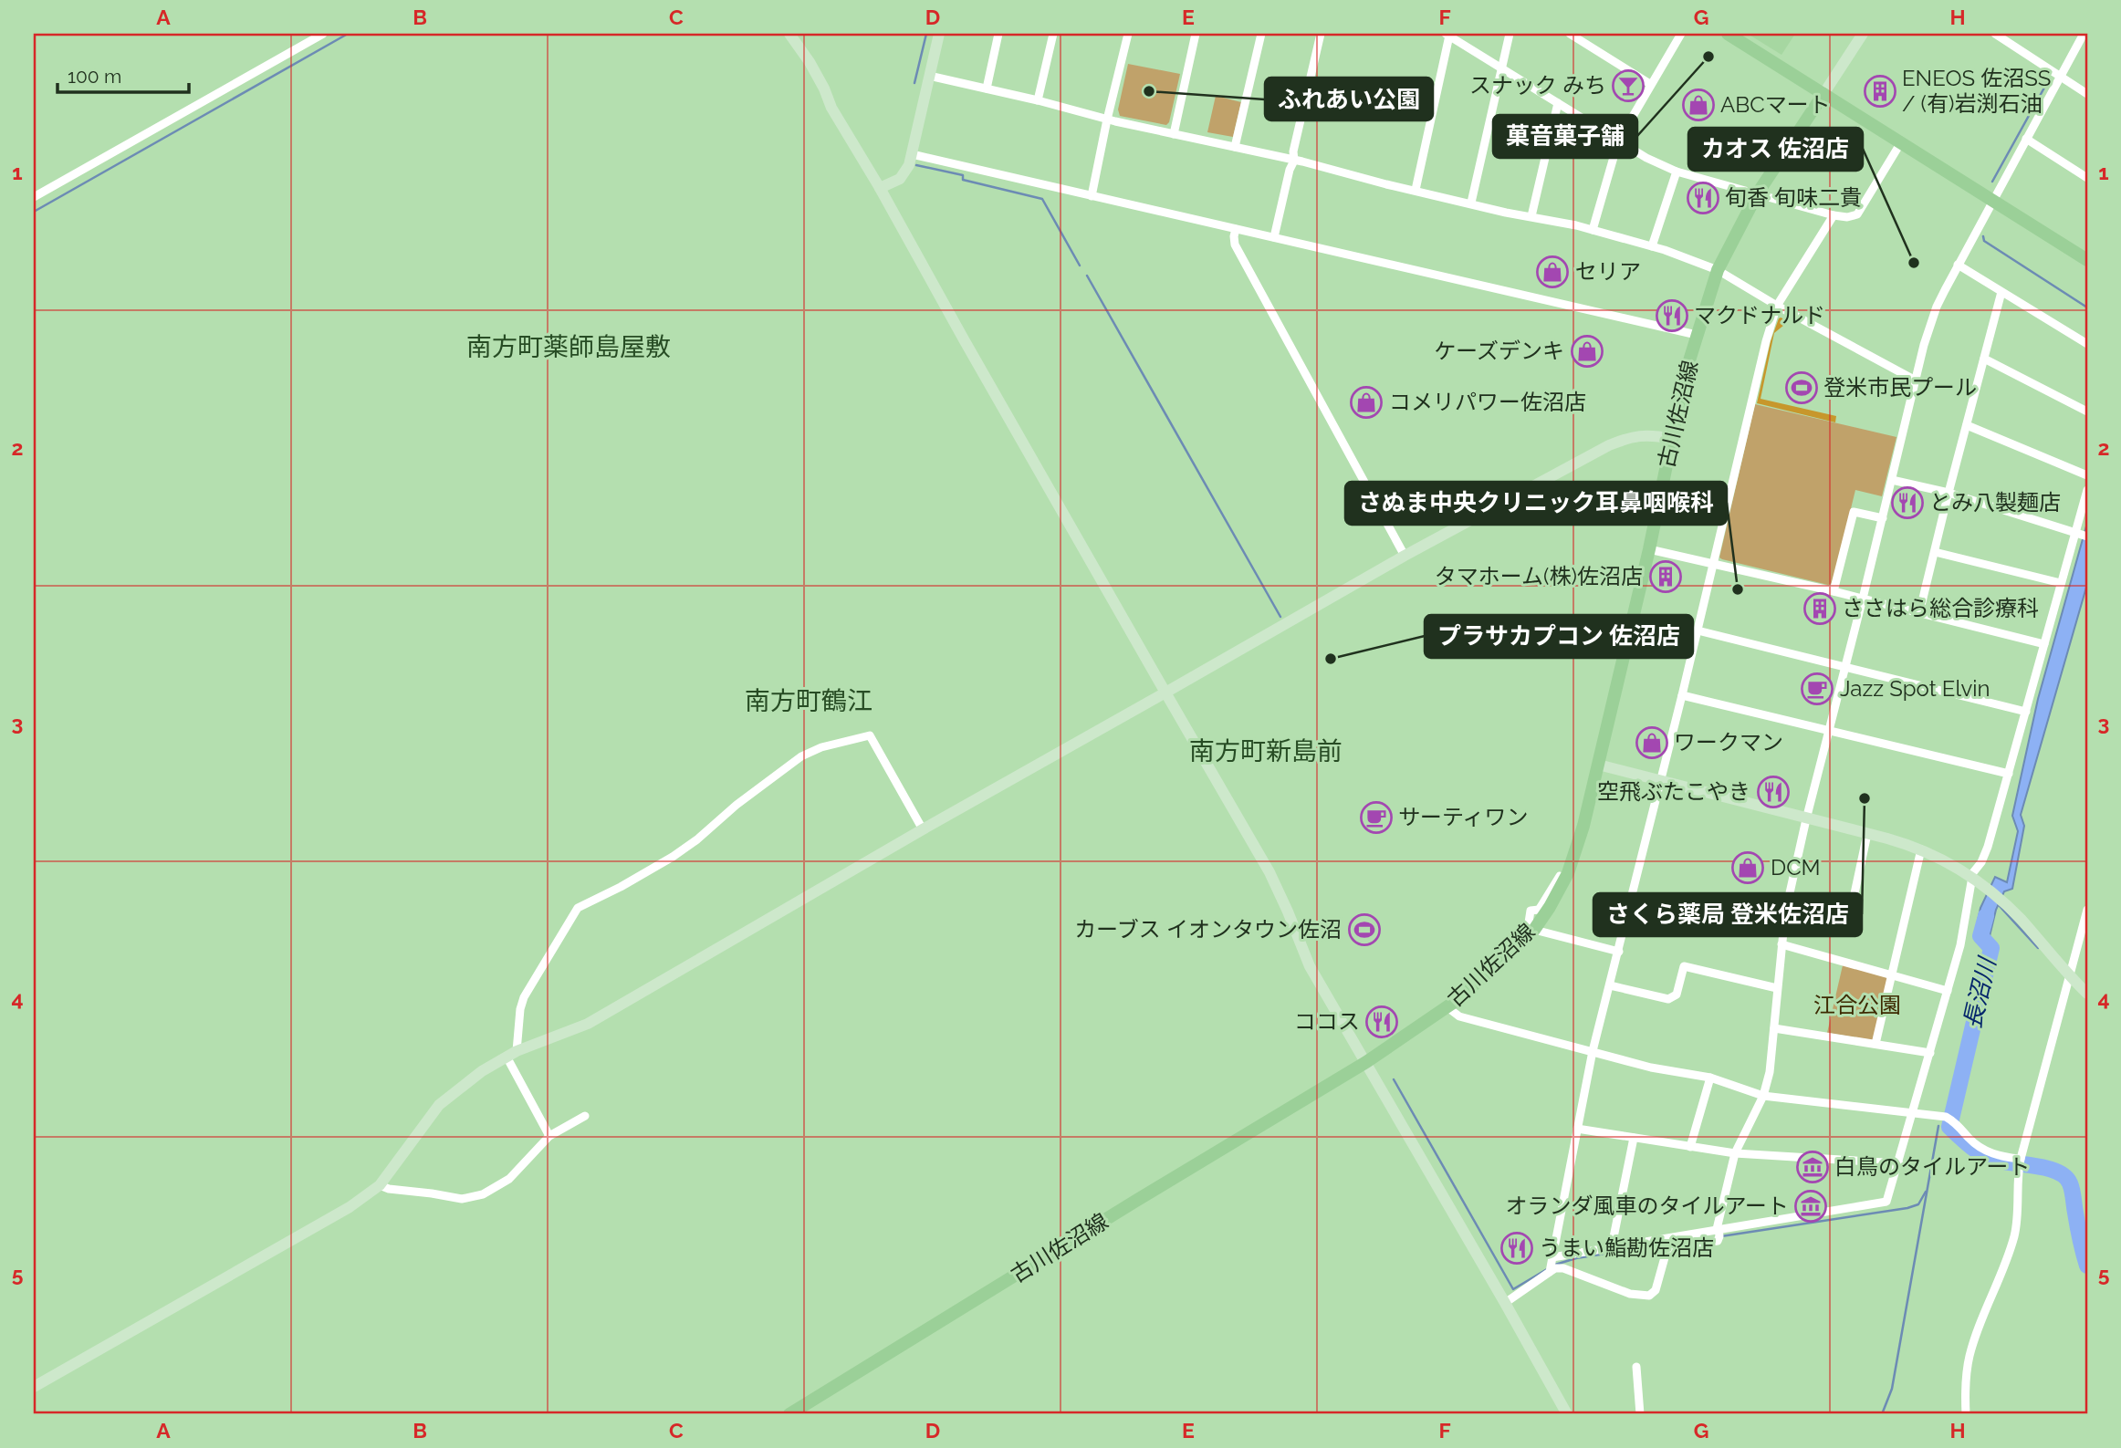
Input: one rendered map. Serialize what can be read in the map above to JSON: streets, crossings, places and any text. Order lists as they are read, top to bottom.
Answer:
{
  "streets": {
    "main road": ["古川佐沼線"]
  },
  "districts": ["南方町薬師島屋敷", "南方町鶴江", "南方町新島前"],
  "water": ["長沼川"],
  "parks": ["江合公園"],
  "places": {
    "other": [
      "菓音菓子舗",
      "ふれあい公園",
      "カオス 佐沼店",
      "さぬま中央クリニック耳鼻咽喉科",
      "プラサカプコン 佐沼店",
      "さくら薬局 登米佐沼店"
    ],
    "bar": ["スナック みち"],
    "building": ["ENEOS 佐沼SS / (有)岩渕石油", "タマホーム(株)佐沼店", "ささはら総合診療科"],
    "shop": [
      "ABCマート",
      "セリア",
      "ケーズデンキ",
      "コメリパワー佐沼店",
      "ワークマン",
      "DCM"
    ],
    "restaurant": [
      "旬香 旬味二貴",
      "マクドナルド",
      "とみ八製麺店",
      "空飛ぶたこやき",
      "ココス",
      "うまい鮨勘佐沼店"
    ],
    "sports": ["登米市民プール", "カーブス イオンタウン佐沼"],
    "cafe": ["Jazz Spot Elvin", "サーティワン"],
    "museum": ["白鳥のタイルアート", "オランダ風車のタイルアート"]
  },
  "scale_bar": "100 m",
  "grid": {
    "columns": [
      "A",
      "B",
      "C",
      "D",
      "E",
      "F",
      "G",
      "H"
    ],
    "rows": [
      "1",
      "2",
      "3",
      "4",
      "5"
    ]
  }
}
